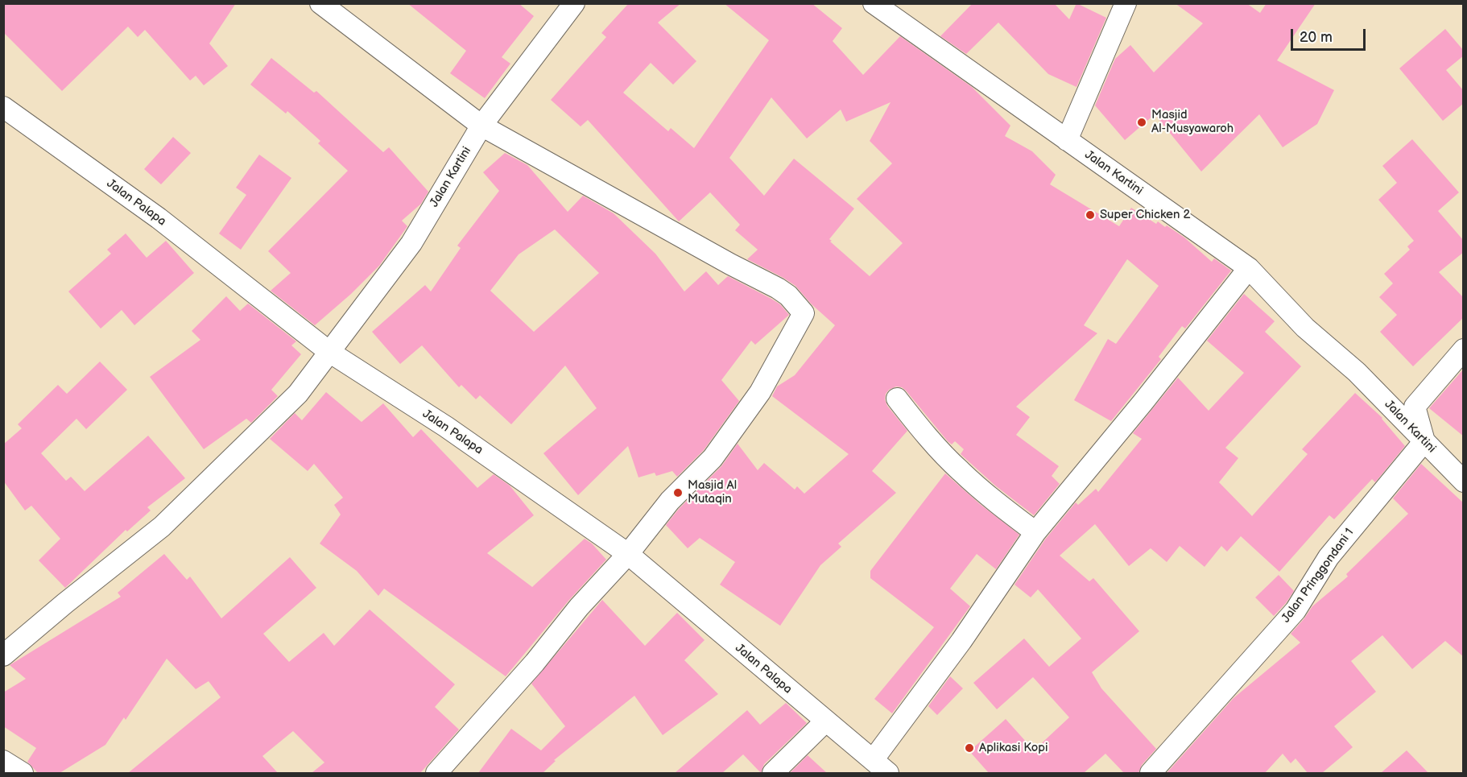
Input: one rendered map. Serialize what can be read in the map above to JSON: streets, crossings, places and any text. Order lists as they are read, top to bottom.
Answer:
{
  "streets": {
    "street": ["Jalan Kartini", "Jalan Palapa", "Jalan Pringgondani 1"]
  },
  "crossings": [
    ["Jalan Kartini", "Jalan Palapa"],
    ["Jalan Kartini", "Jalan Pringgondani 1"]
  ],
  "places": [
    "Masjid Al-Musyawaroh",
    "Super Chicken 2",
    "Masjid Al Mutaqin",
    "Aplikasi Kopi"
  ],
  "scale_bar": "20 m"
}
